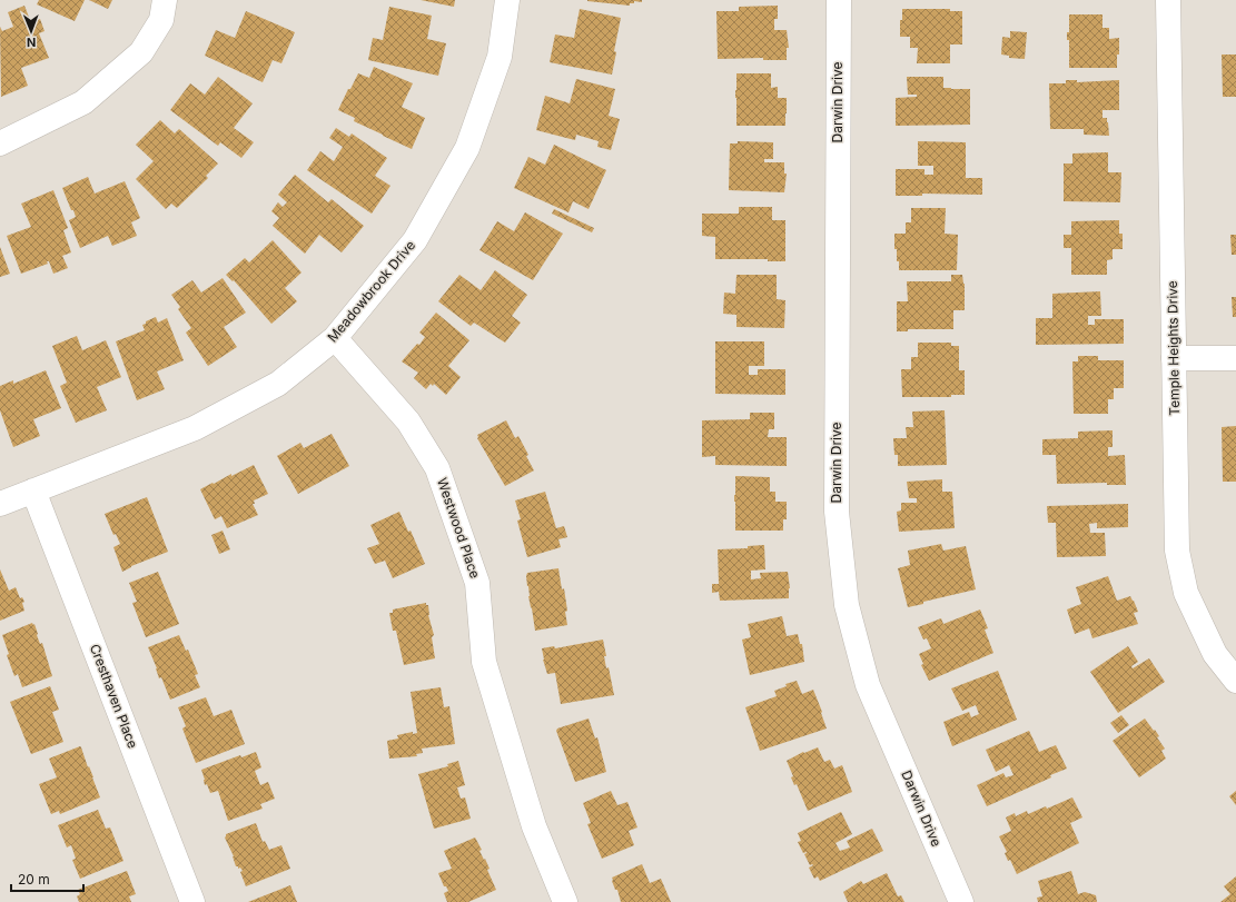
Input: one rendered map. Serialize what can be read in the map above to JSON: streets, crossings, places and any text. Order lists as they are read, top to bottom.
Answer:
{
  "streets": {
    "street": [
      "Darwin Drive",
      "Meadowbrook Drive",
      "Temple Heights Drive",
      "Westwood Place",
      "Cresthaven Place"
    ]
  },
  "crossings": [
    ["Meadowbrook Drive", "Westwood Place"],
    ["Meadowbrook Drive", "Cresthaven Place"]
  ],
  "scale_bar": "20 m",
  "north": "bottom"
}
